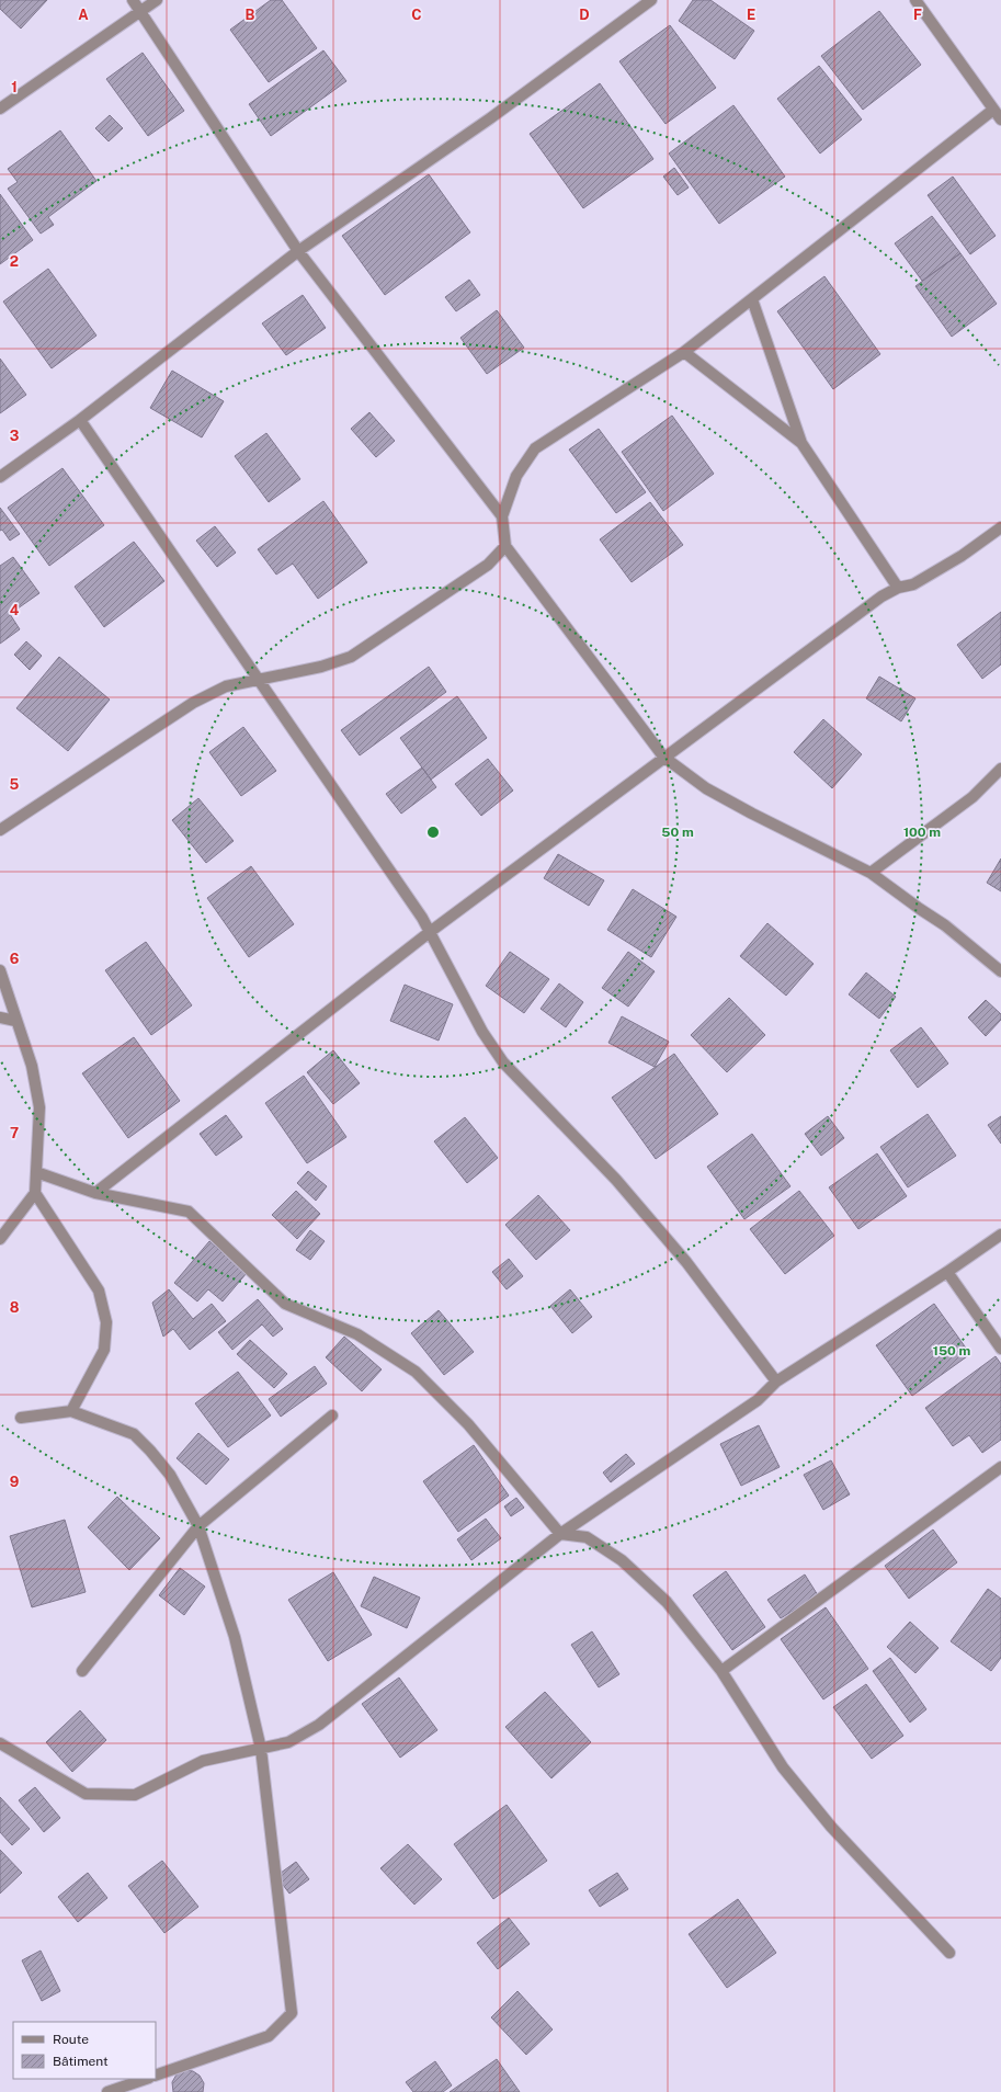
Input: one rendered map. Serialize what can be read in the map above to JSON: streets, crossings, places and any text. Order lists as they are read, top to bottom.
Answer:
{
  "legend": ["Route", "Bâtiment"],
  "grid": {
    "columns": [
      "A",
      "B",
      "C",
      "D",
      "E",
      "F"
    ],
    "rows": [
      "1",
      "2",
      "3",
      "4",
      "5",
      "6",
      "7",
      "8",
      "9"
    ]
  },
  "rings": ["50 m", "100 m", "150 m"]
}
